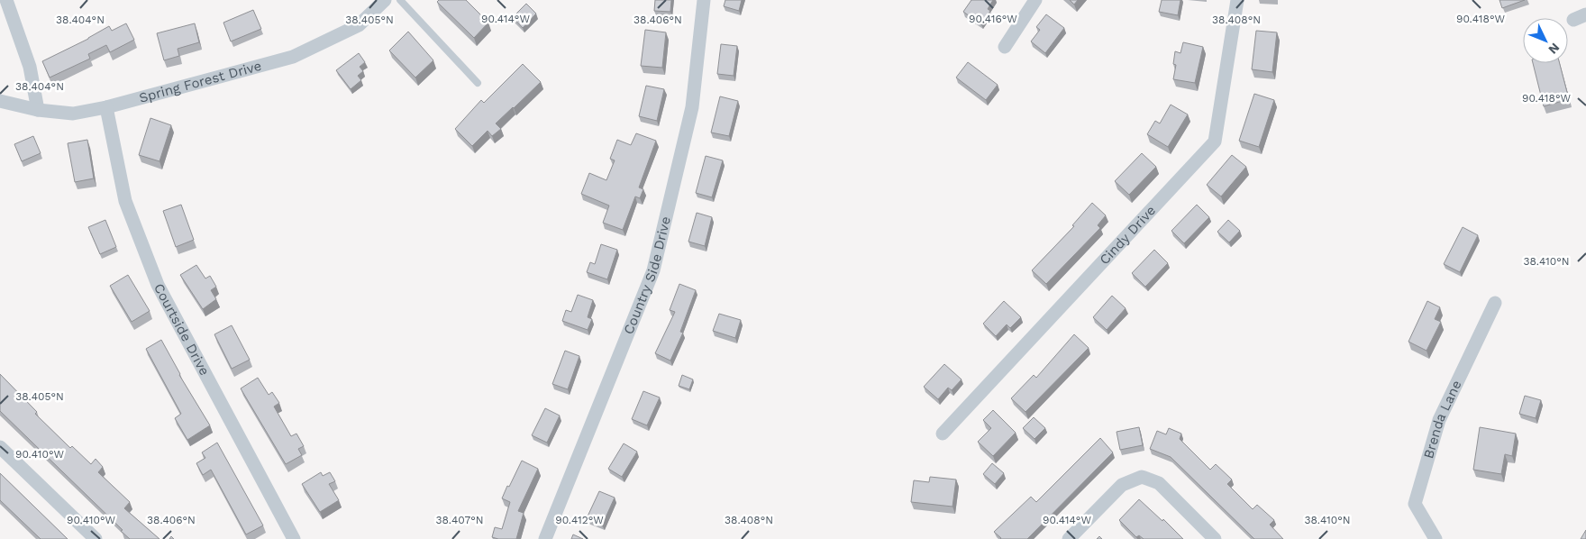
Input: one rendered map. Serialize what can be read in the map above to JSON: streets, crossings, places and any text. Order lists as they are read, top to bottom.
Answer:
{
  "streets": {
    "street": [
      "Spring Forest Drive",
      "Cindy Drive",
      "Country Side Drive",
      "Courtside Drive",
      "Brenda Lane"
    ]
  },
  "crossings": [
    ["Spring Forest Drive", "Courtside Drive"]
  ],
  "north": "bottom right",
  "coordinates": [
    "90.416°W",
    "90.414°W",
    "90.418°W",
    "38.404°N",
    "38.405°N",
    "38.406°N",
    "38.408°N",
    "38.410°N",
    "90.410°W",
    "38.407°N",
    "90.412°W"
  ]
}
